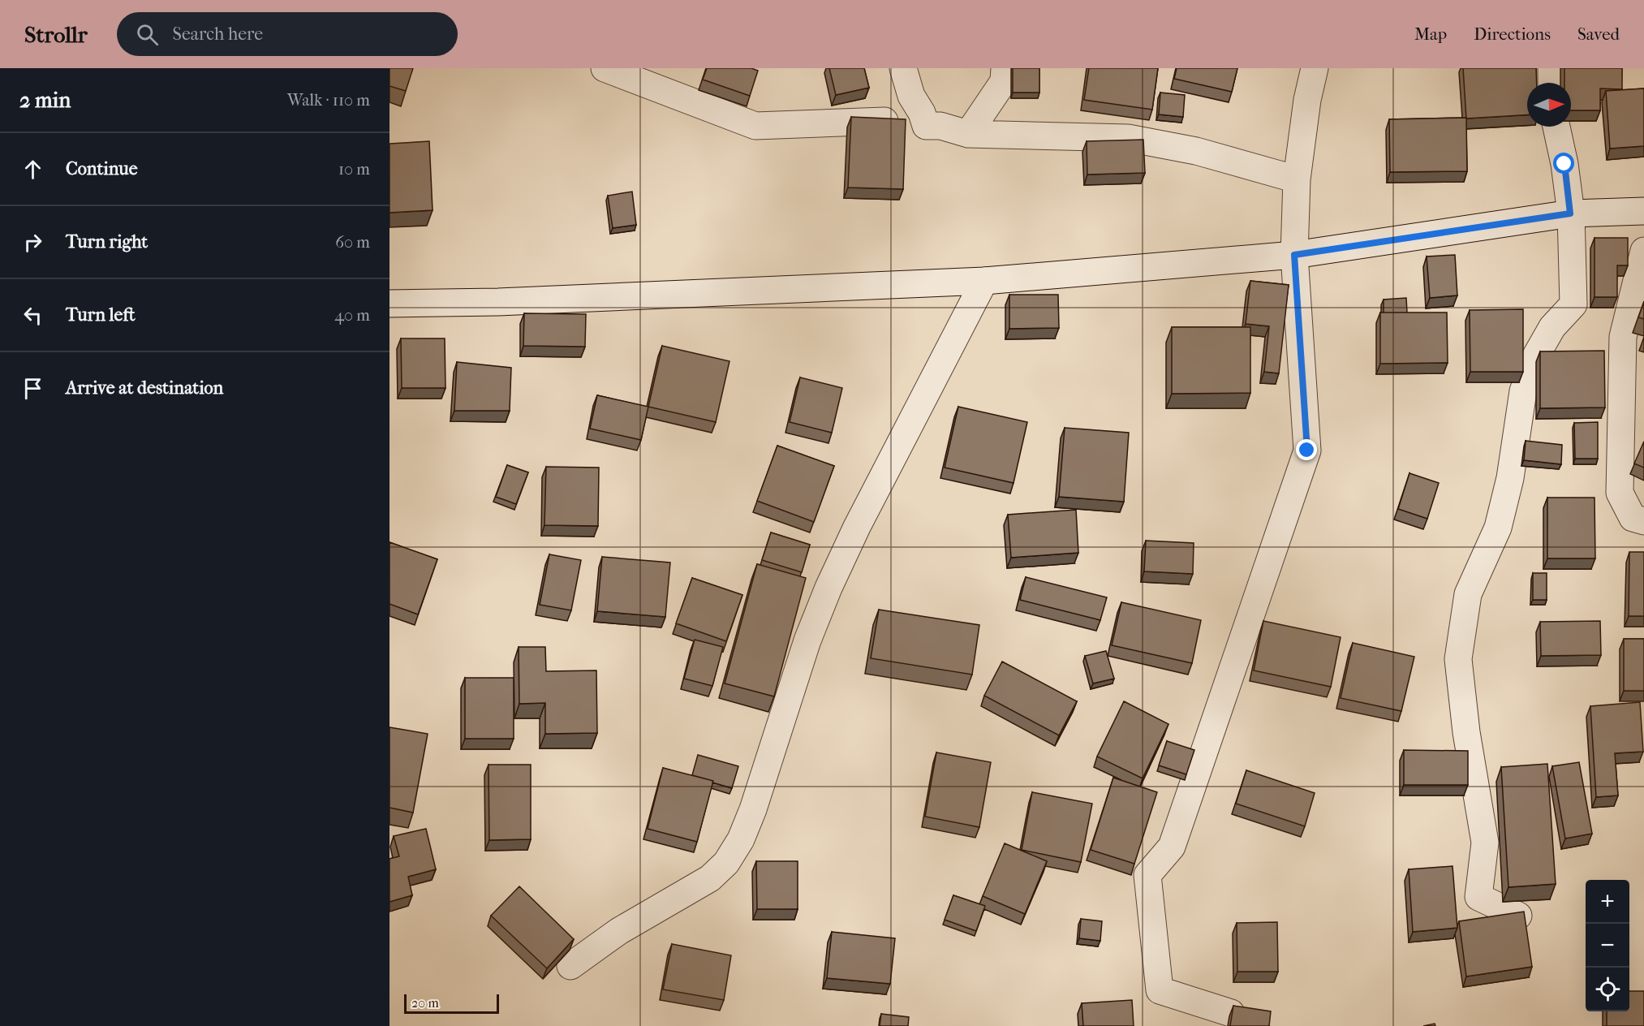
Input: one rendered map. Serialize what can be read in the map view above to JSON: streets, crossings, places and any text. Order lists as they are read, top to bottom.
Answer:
{
  "scale_bar": "20 m",
  "north": "right",
  "page": {
    "header": "Strollr",
    "search": "Search here",
    "nav": ["Map", "Directions", "Saved"],
    "heading": ["2 min", "Walk · 110 m"],
    "list": [
      ["Continue", "10 m"],
      ["Turn right", "60 m"],
      ["Turn left", "40 m"],
      "Arrive at destination"
    ],
    "map_buttons": ["+", "−"],
    "scale": "20 m"
  }
}
